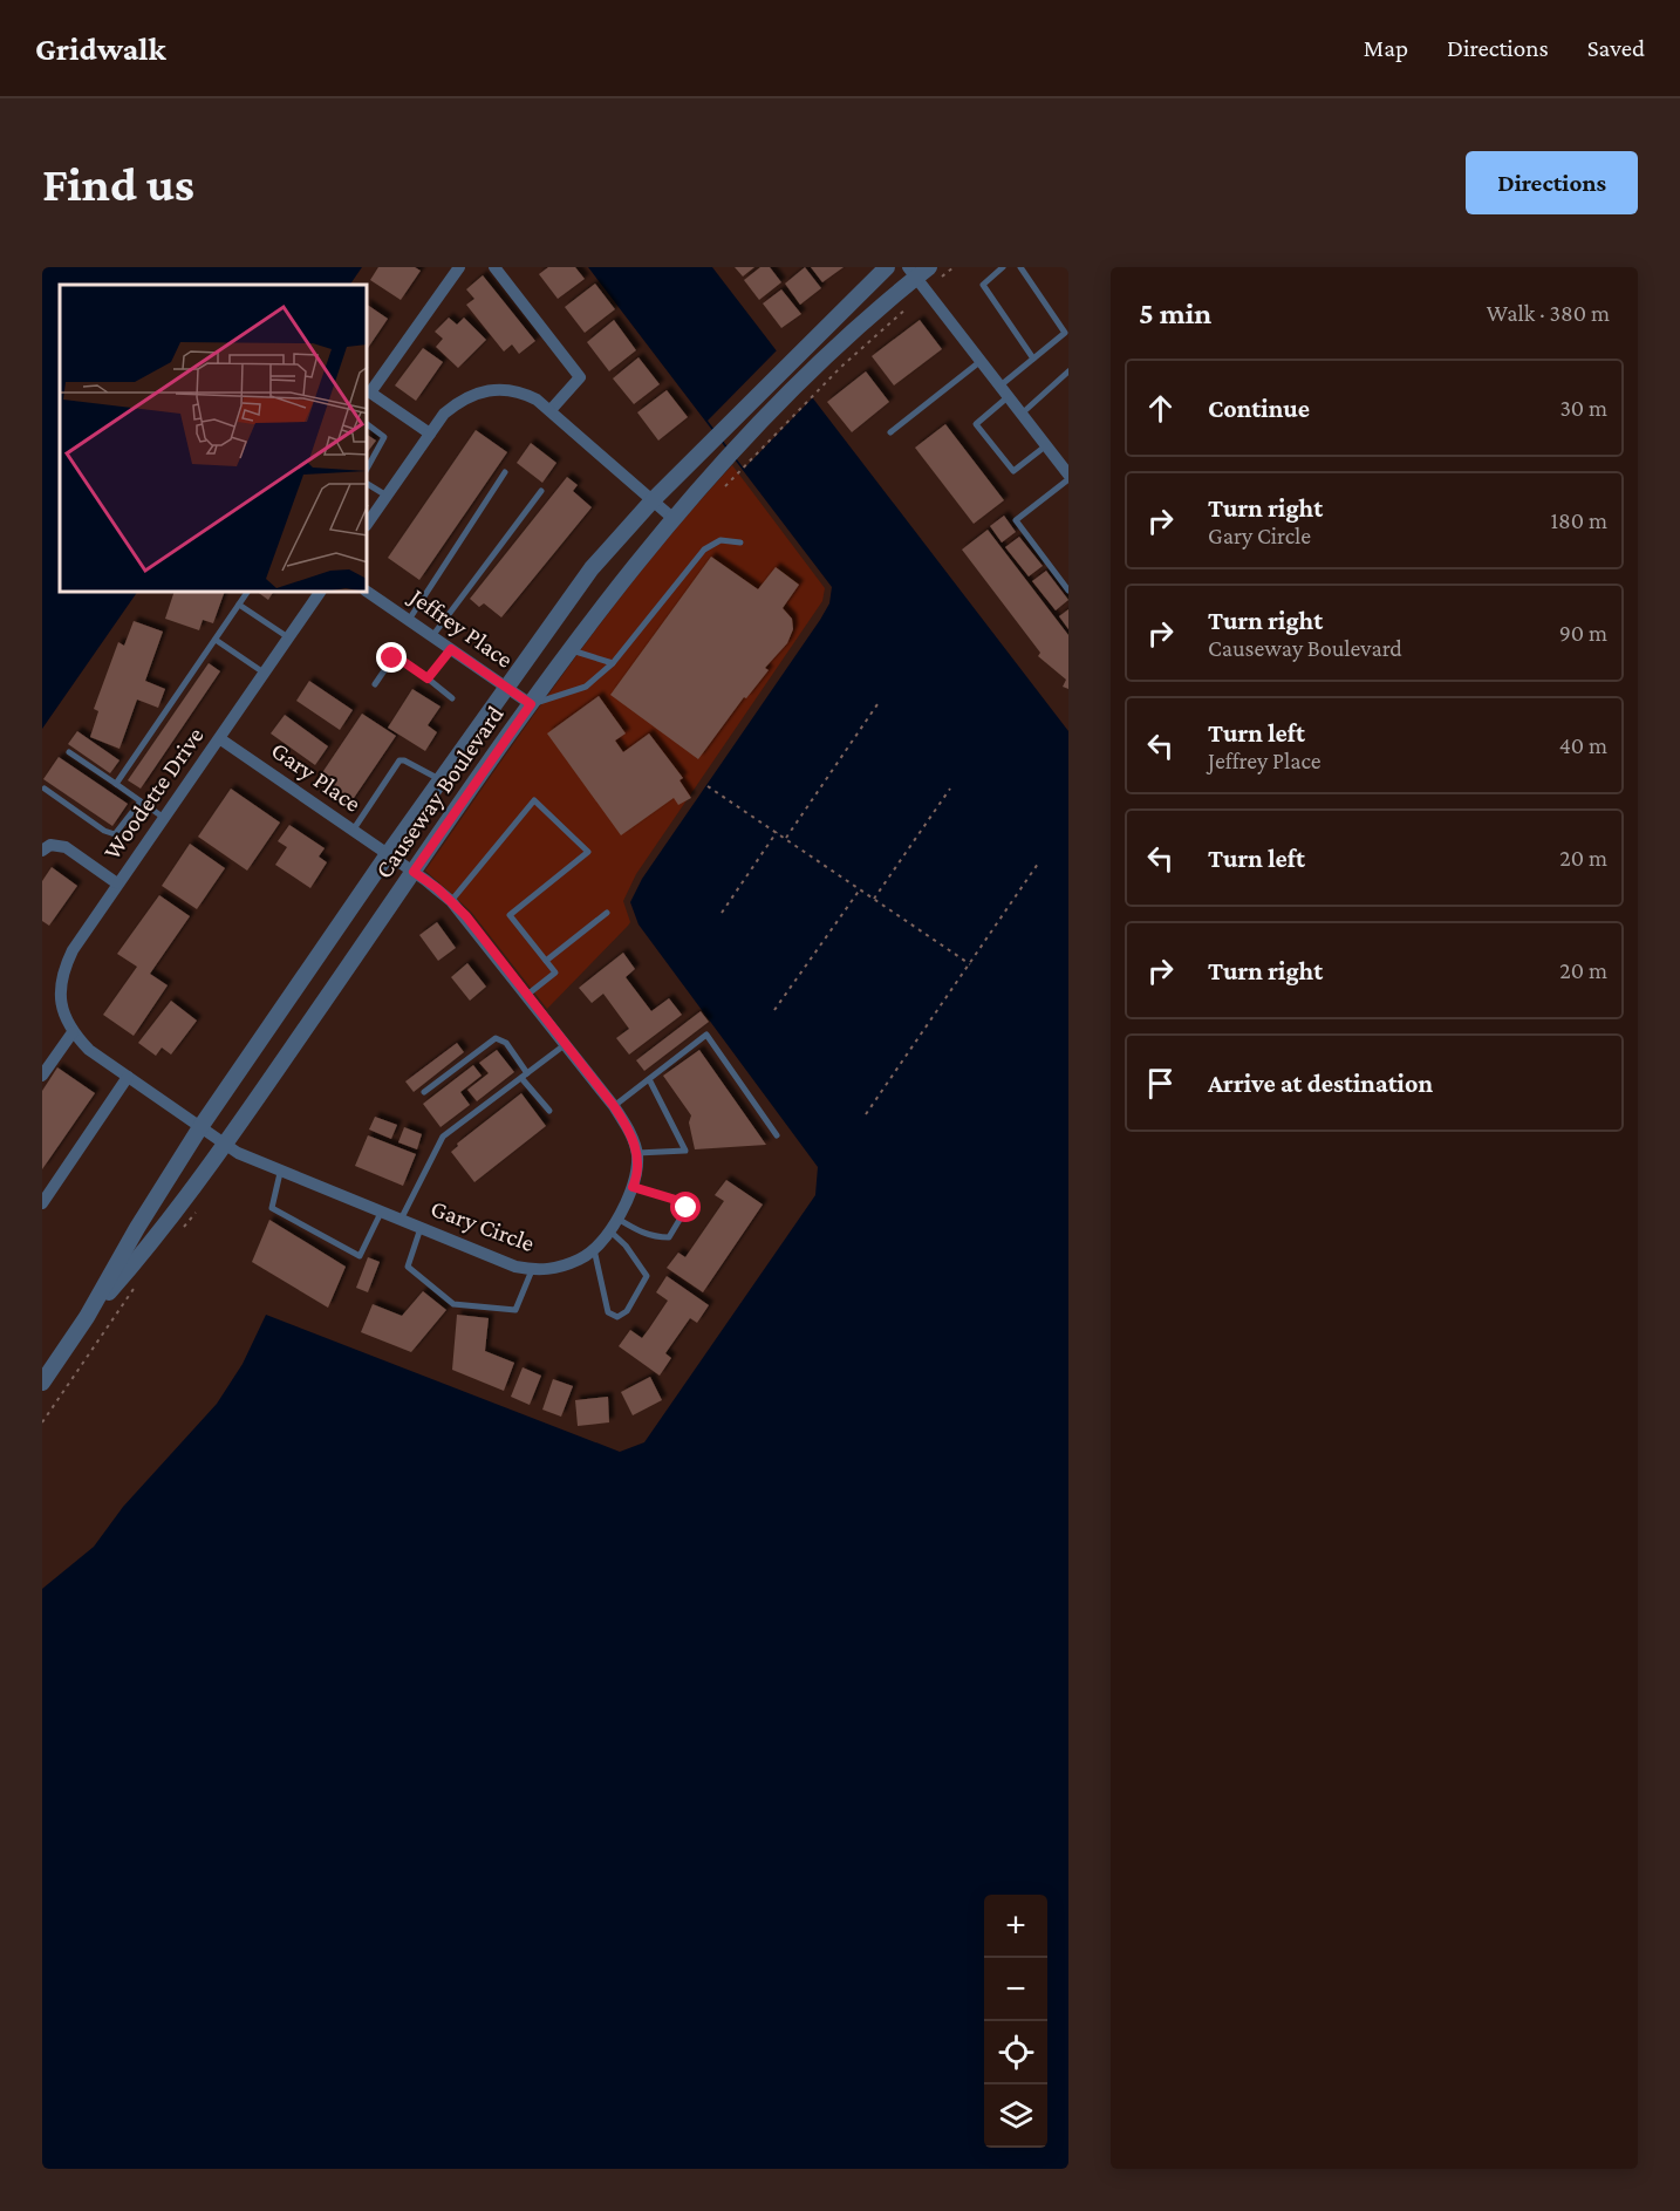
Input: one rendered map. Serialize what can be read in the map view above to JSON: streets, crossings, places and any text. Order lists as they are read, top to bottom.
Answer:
{
  "streets": {
    "street": [
      "Jeffrey Place",
      "Gary Place",
      "Causeway Boulevard",
      "Woodette Drive",
      "Gary Circle"
    ]
  },
  "crossings": [
    ["Jeffrey Place", "Causeway Boulevard"],
    ["Gary Place", "Causeway Boulevard"],
    ["Gary Place", "Woodette Drive"],
    ["Causeway Boulevard", "Gary Circle"],
    ["Woodette Drive", "Gary Circle"]
  ],
  "page": {
    "header": "Gridwalk",
    "nav": ["Map", "Directions", "Saved"],
    "buttons": "Directions",
    "title": "Find us",
    "heading": ["5 min", "Walk · 380 m"],
    "list": [
      ["Continue", "30 m"],
      ["Turn right", "Gary Circle", "180 m"],
      ["Turn right", "Causeway Boulevard", "90 m"],
      ["Turn left", "Jeffrey Place", "40 m"],
      ["Turn left", "20 m"],
      ["Turn right", "20 m"],
      "Arrive at destination"
    ],
    "map_buttons": ["+", "−"]
  }
}
